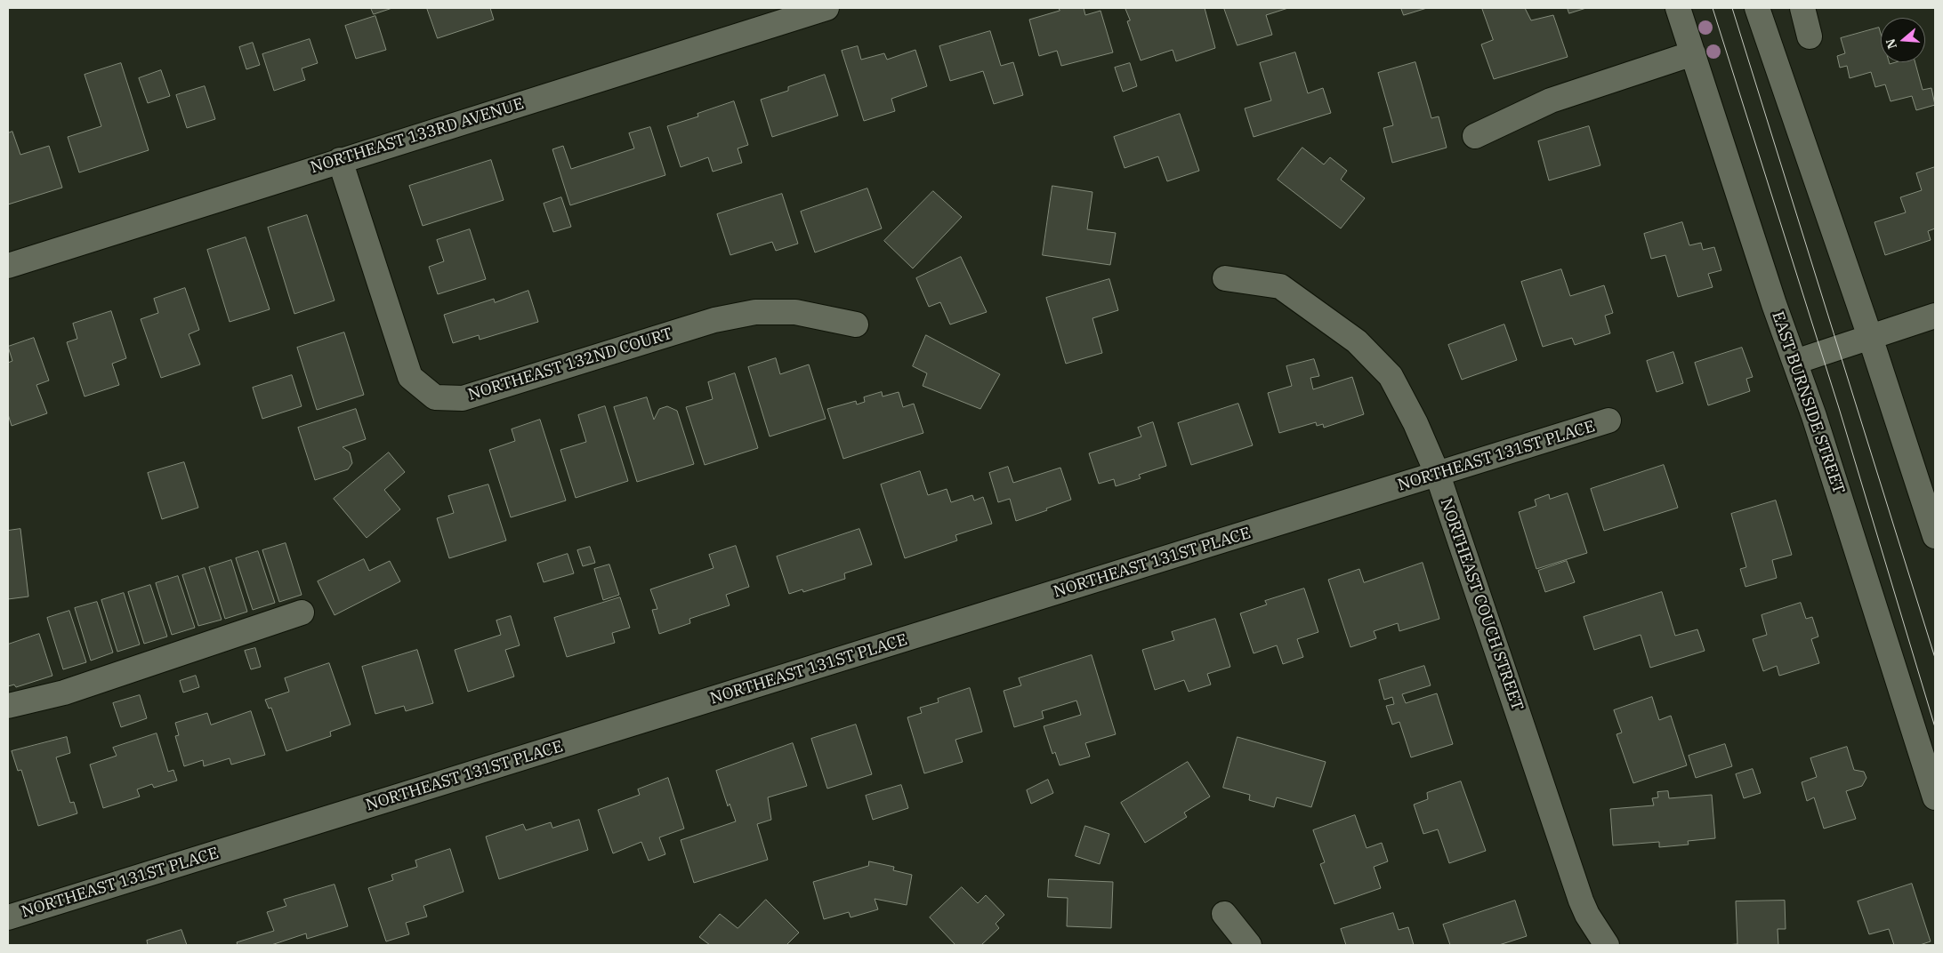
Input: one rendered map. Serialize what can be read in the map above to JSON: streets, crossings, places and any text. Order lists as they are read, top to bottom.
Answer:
{
  "streets": {
    "street": [
      "NORTHEAST 133RD AVENUE",
      "NORTHEAST 132ND COURT",
      "EAST BURNSIDE STREET",
      "NORTHEAST 131ST PLACE",
      "NORTHEAST COUCH STREET"
    ]
  },
  "crossings": [
    ["NORTHEAST 133RD AVENUE", "NORTHEAST 132ND COURT"],
    ["NORTHEAST 131ST PLACE", "NORTHEAST COUCH STREET"]
  ],
  "north": "left"
}
